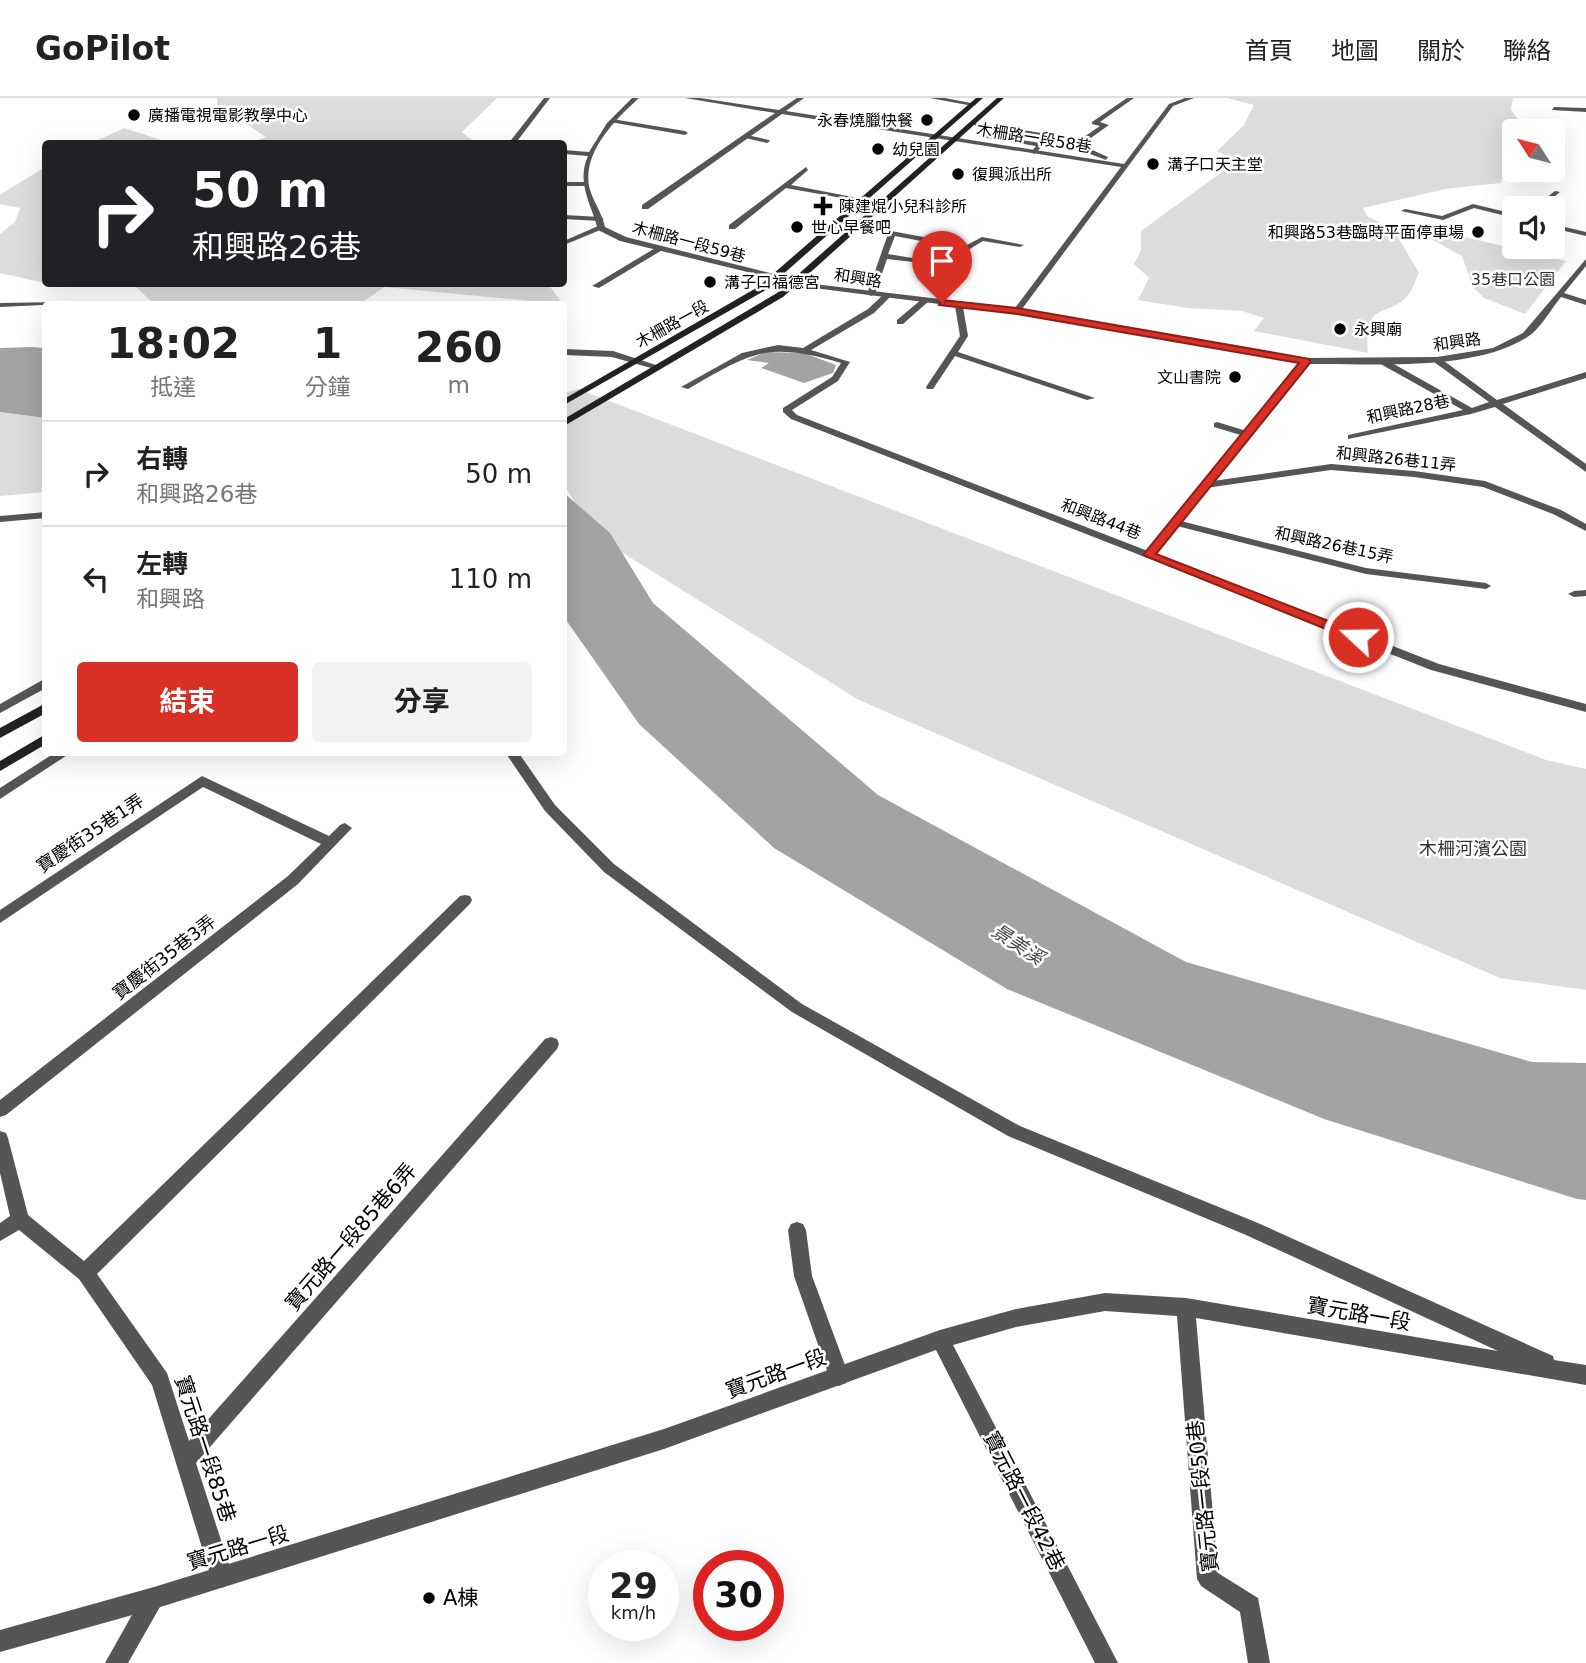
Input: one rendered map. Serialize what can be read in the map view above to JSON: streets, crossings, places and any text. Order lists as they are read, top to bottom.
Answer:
{
  "streets": {
    "main road": ["木柵路一段"],
    "street": [
      "木柵路一段58巷",
      "木柵路一段59巷",
      "和興路",
      "和興路28巷",
      "和興路26巷11弄",
      "和興路44巷",
      "和興路26巷15弄",
      "寶慶街35巷1弄",
      "寶慶街35巷3弄",
      "寶元路一段85巷6弄",
      "寶元路一段",
      "寶元路一段85巷",
      "寶元路一段50巷",
      "寶元路一段42巷"
    ]
  },
  "crossings": [
    ["木柵路一段58巷", "木柵路一段"],
    ["木柵路一段59巷", "和興路"],
    ["木柵路一段59巷", "木柵路一段"],
    ["和興路", "木柵路一段"],
    ["和興路", "和興路28巷"],
    ["寶慶街35巷1弄", "寶慶街35巷3弄"],
    ["寶元路一段85巷6弄", "寶元路一段85巷"],
    ["寶元路一段", "寶元路一段85巷"],
    ["寶元路一段", "寶元路一段50巷"],
    ["寶元路一段", "寶元路一段42巷"]
  ],
  "water": ["景美溪"],
  "parks": ["35巷口公園", "木柵河濱公園"],
  "places": {
    "other": [
      "廣播電視電影教學中心",
      "永春燒臘快餐",
      "幼兒園",
      "溝子口天主堂",
      "復興派出所",
      "世心早餐吧",
      "和興路53巷臨時平面停車場",
      "溝子口福德宮",
      "永興廟",
      "文山書院",
      "A棟"
    ],
    "health": ["陳建焜小兒科診所"]
  },
  "north": "top left",
  "page": {
    "header": "GoPilot",
    "nav": [
      "首頁",
      "地圖",
      "關於",
      "聯絡"
    ],
    "turn": ["50 m", "和興路26巷"],
    "eta": [
      "18:02",
      "抵達",
      "1",
      "分鐘",
      "260",
      "m"
    ],
    "list": [
      {
        "name": "右轉",
        "note": "和興路26巷",
        "value": "50 m"
      },
      {
        "name": "左轉",
        "note": "和興路",
        "value": "110 m"
      }
    ],
    "buttons": ["結束", "分享"],
    "speed": "29 km/h",
    "limit": "30"
  }
}
